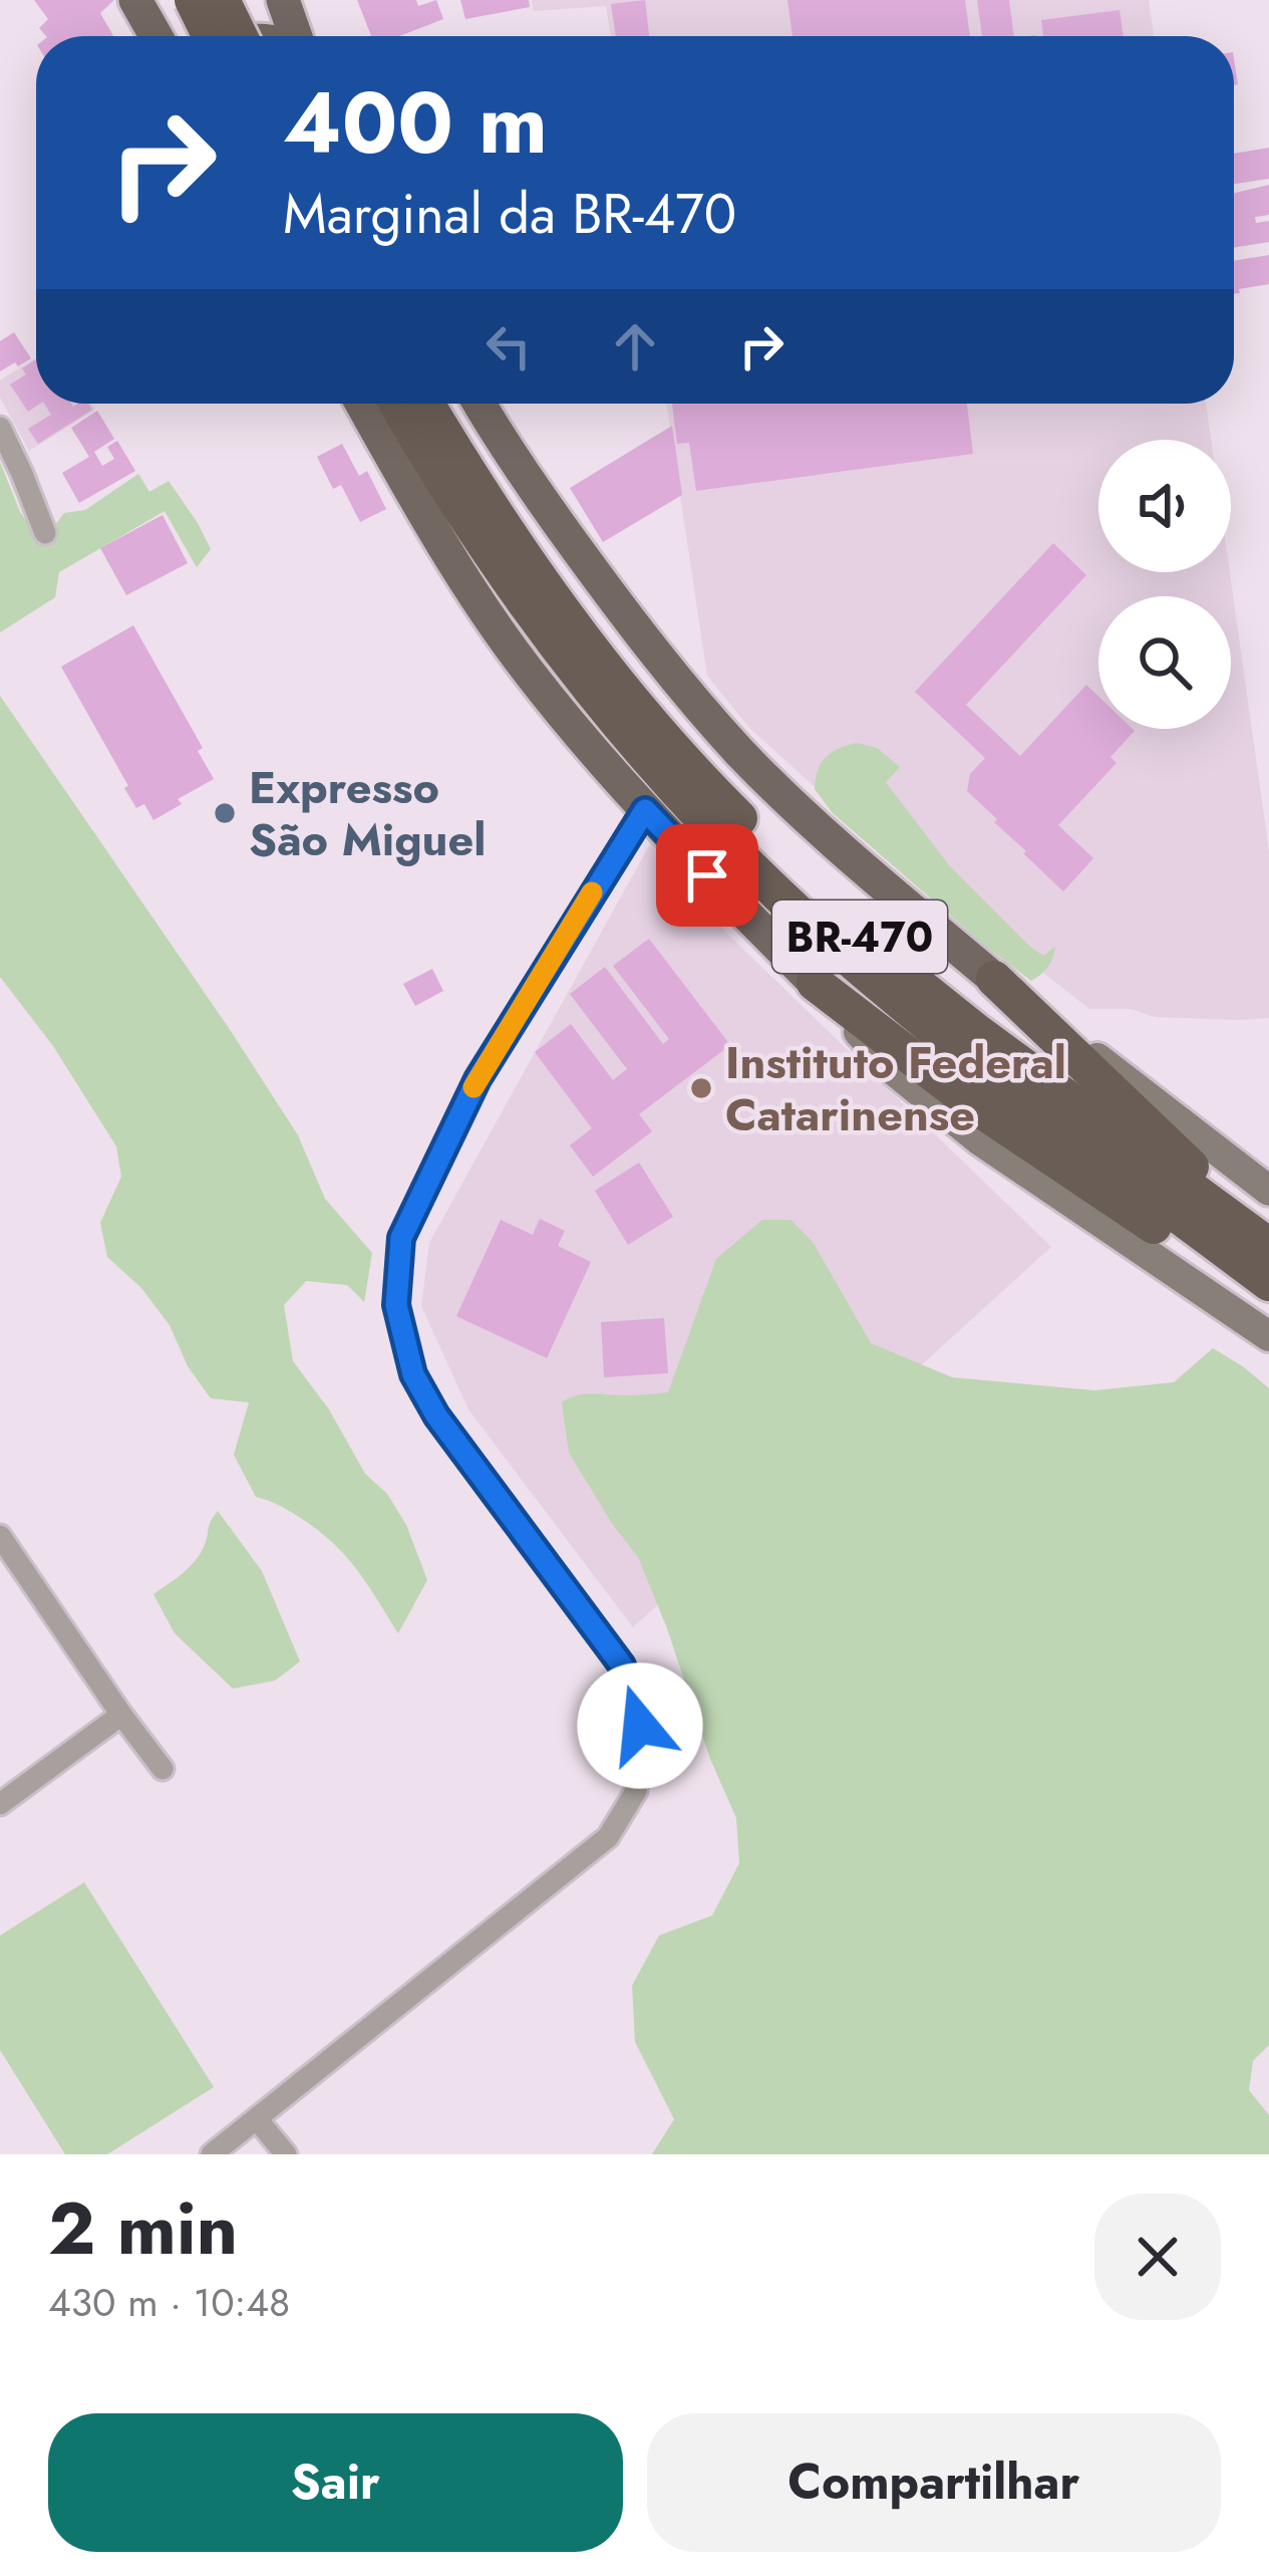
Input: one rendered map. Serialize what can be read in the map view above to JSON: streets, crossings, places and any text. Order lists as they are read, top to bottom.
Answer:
{
  "streets": {
    "highway": ["BR-470"]
  },
  "places": ["Expresso São Miguel", "Instituto Federal Catarinense"],
  "page": {
    "turn": ["400 m", "Marginal da BR-470"],
    "heading": ["2 min", "430 m · 10:48"],
    "buttons": ["Sair", "Compartilhar"]
  }
}
